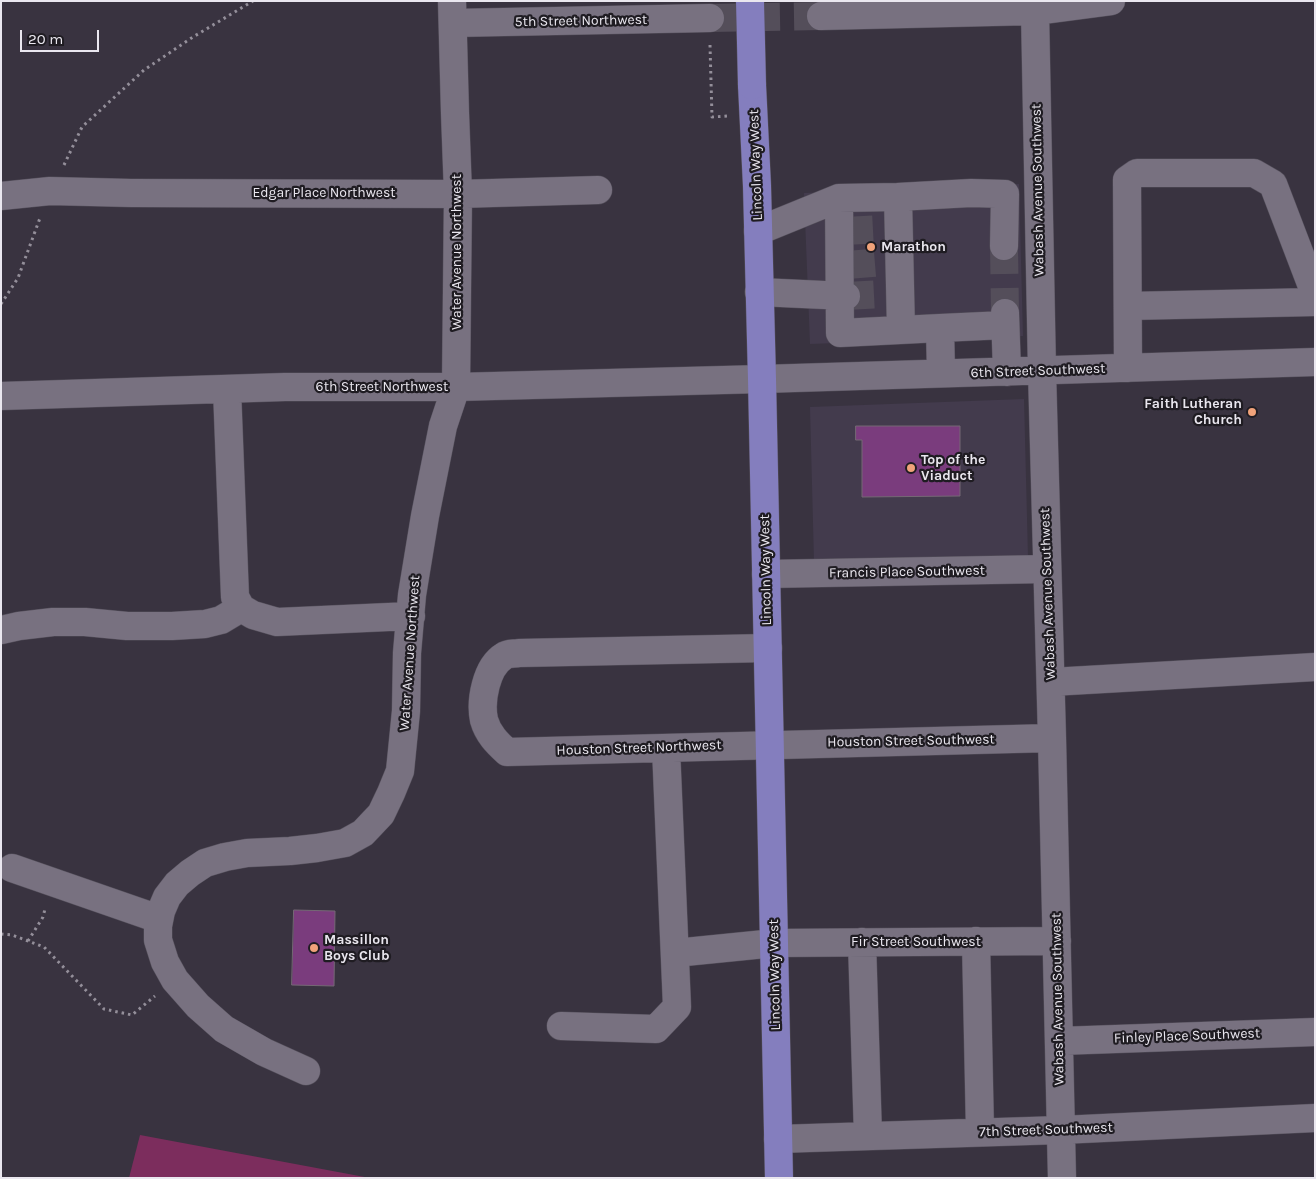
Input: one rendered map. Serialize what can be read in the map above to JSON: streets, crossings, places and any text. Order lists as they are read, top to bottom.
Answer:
{
  "streets": {
    "main road": ["Lincoln Way West"],
    "street": [
      "5th Street Northwest",
      "Wabash Avenue Southwest",
      "Edgar Place Northwest",
      "Water Avenue Northwest",
      "6th Street Southwest",
      "6th Street Northwest",
      "Francis Place Southwest",
      "Houston Street Southwest",
      "Houston Street Northwest",
      "Fir Street Southwest",
      "Finley Place Southwest",
      "7th Street Southwest"
    ]
  },
  "crossings": [
    ["5th Street Northwest", "Water Avenue Northwest"],
    ["Lincoln Way West", "6th Street Southwest"],
    ["Lincoln Way West", "6th Street Northwest"],
    ["Lincoln Way West", "Francis Place Southwest"],
    ["Lincoln Way West", "Houston Street Southwest"],
    ["Lincoln Way West", "Houston Street Northwest"],
    ["Lincoln Way West", "Fir Street Southwest"],
    ["Lincoln Way West", "7th Street Southwest"],
    ["Wabash Avenue Southwest", "6th Street Southwest"],
    ["Wabash Avenue Southwest", "Francis Place Southwest"],
    ["Wabash Avenue Southwest", "Houston Street Southwest"],
    ["Wabash Avenue Southwest", "Fir Street Southwest"],
    ["Wabash Avenue Southwest", "Finley Place Southwest"],
    ["Wabash Avenue Southwest", "7th Street Southwest"],
    ["Edgar Place Northwest", "Water Avenue Northwest"],
    ["Water Avenue Northwest", "6th Street Northwest"],
    ["6th Street Southwest", "6th Street Northwest"],
    ["Houston Street Southwest", "Houston Street Northwest"]
  ],
  "places": [
    "Marathon",
    "Faith Lutheran Church",
    "Top of the Viaduct",
    "Massillon Boys Club"
  ],
  "scale_bar": "20 m"
}
